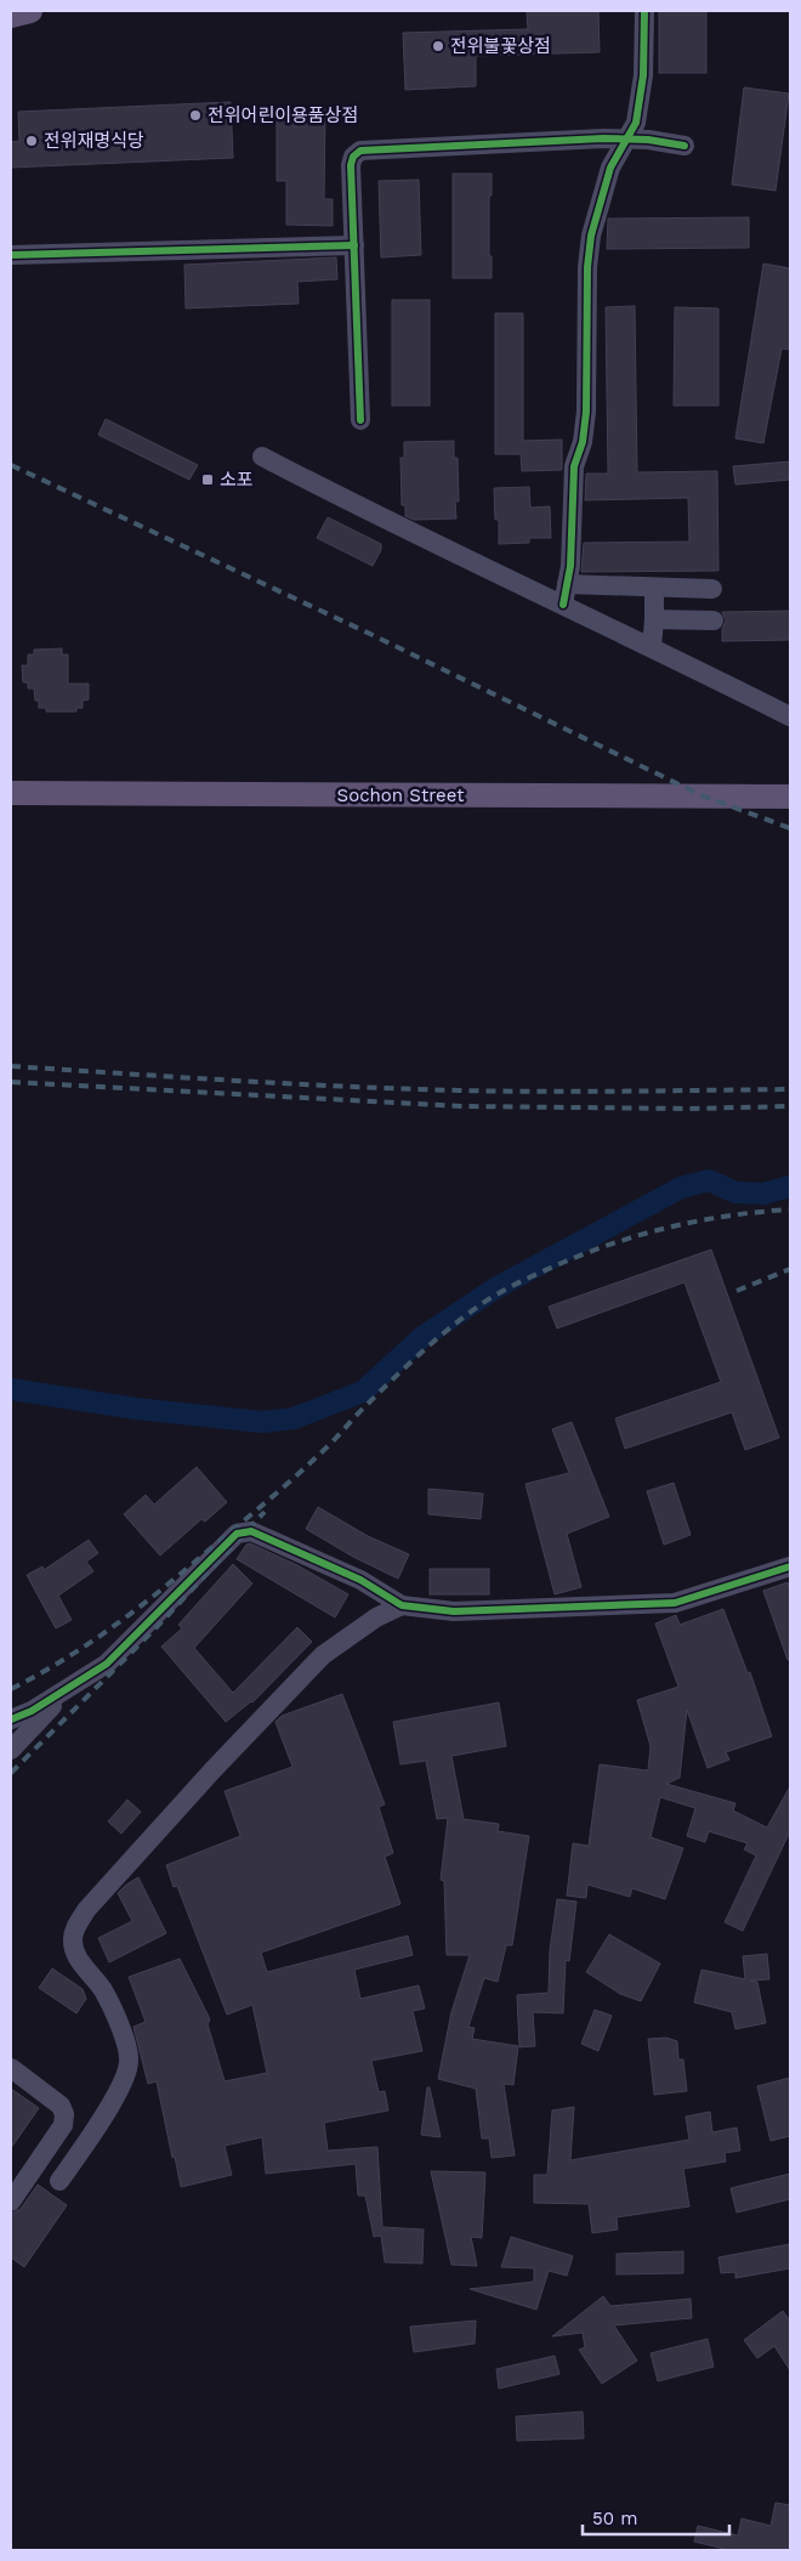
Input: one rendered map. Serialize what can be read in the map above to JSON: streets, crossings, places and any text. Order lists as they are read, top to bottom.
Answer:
{
  "streets": {
    "main road": ["Sochon Street"]
  },
  "places": {
    "other": ["전위불꽃상점", "전위어린이용품상점", "전위재명식당"],
    "transit": ["소포"]
  },
  "scale_bar": "50 m"
}
